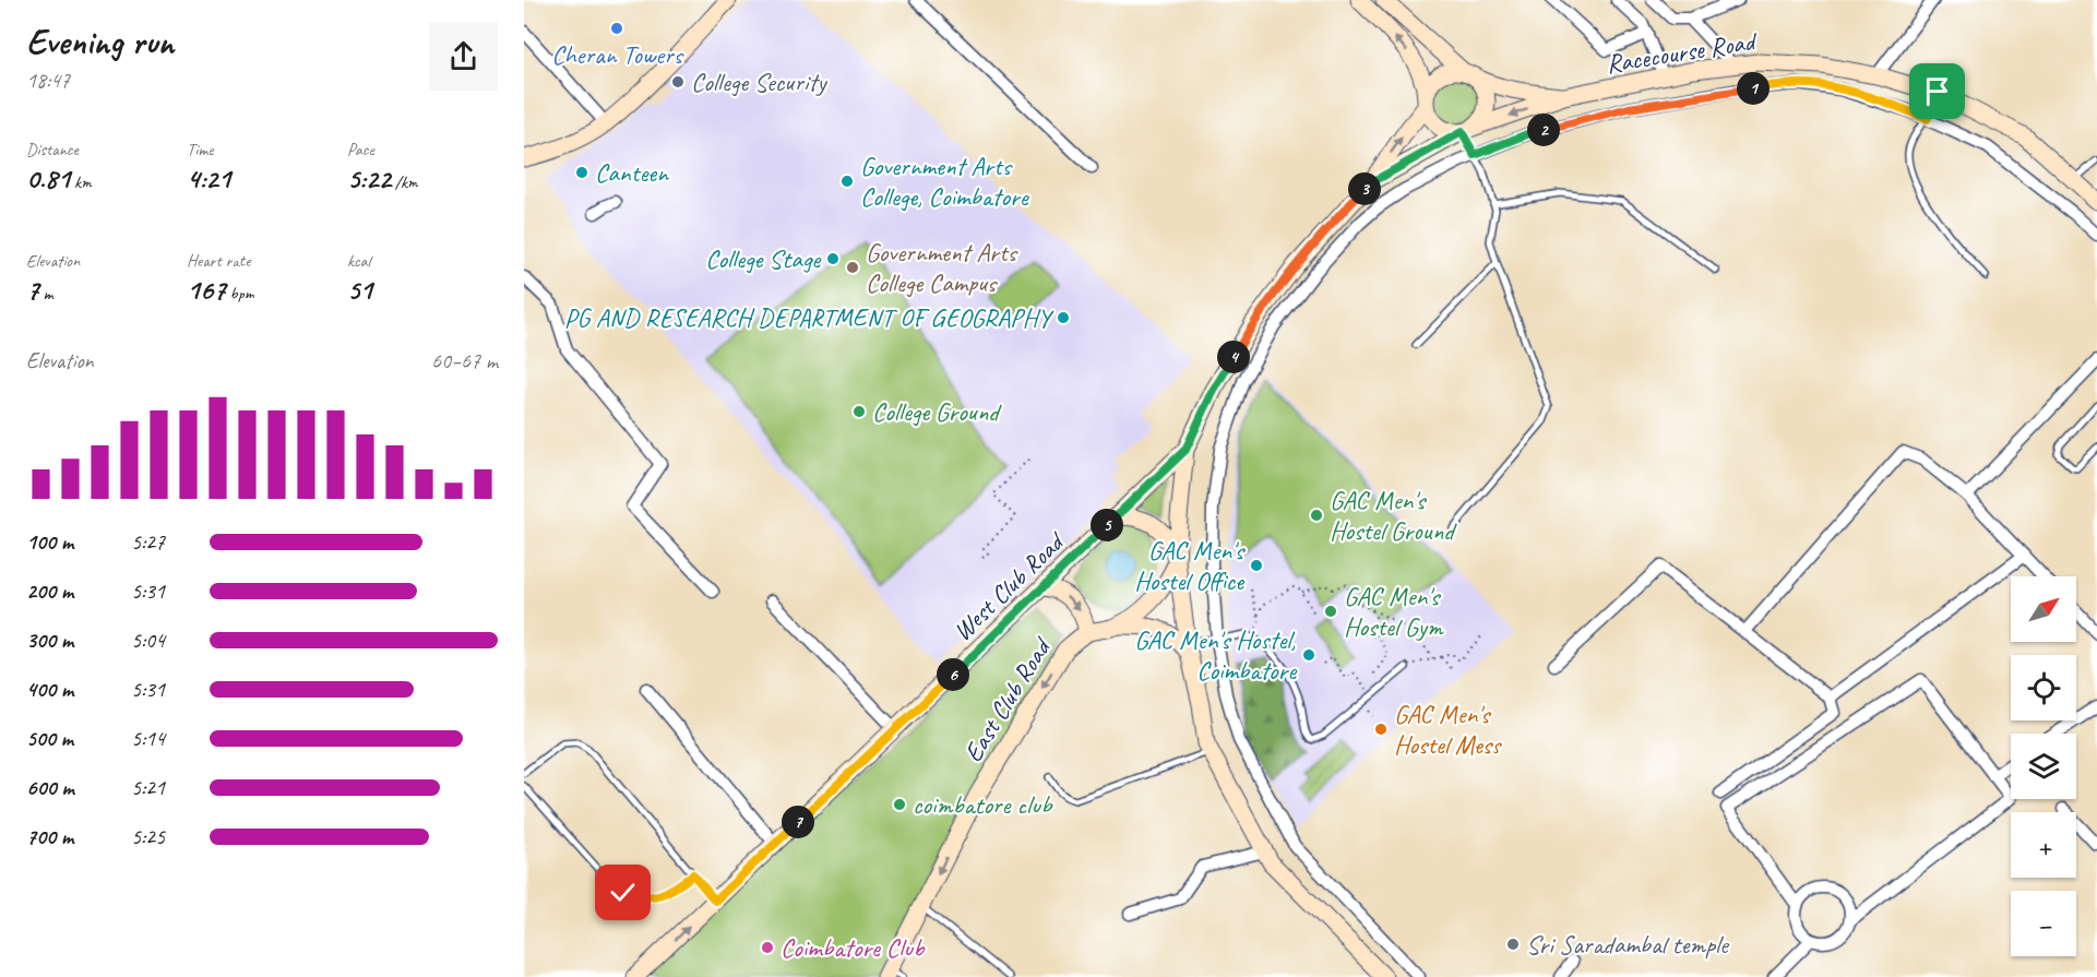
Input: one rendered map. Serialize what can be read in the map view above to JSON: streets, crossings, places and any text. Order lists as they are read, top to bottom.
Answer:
{
  "streets": {
    "street": ["Racecourse Road", "West Club Road", "East Club Road"]
  },
  "one_way": ["East Club Road"],
  "places": [
    "Cheran Towers",
    "College Security",
    "Canteen",
    "Government Arts College, Coimbatore",
    "College Stage",
    "Government Arts College Campus",
    "PG AND RESEARCH DEPARTMENT OF GEOGRAPHY",
    "College Ground",
    "GAC Men's Hostel Ground",
    "GAC Men's Hostel Office",
    "GAC Men's Hostel Gym",
    "GAC Men's Hostel, Coimbatore",
    "GAC Men's Hostel Mess",
    "coimbatore club",
    "Sri Saradambal temple",
    "Coimbatore Club"
  ],
  "north": "top right",
  "page": {
    "heading": ["Evening run", "18:47"],
    "pins": [
      "1",
      "2",
      "3",
      "4",
      "5",
      "6",
      "7"
    ],
    "stats": [
      ["Distance", "0.81 km"],
      ["Time", "4:21"],
      ["Pace", "5:22 /km"],
      ["Elevation", "7 m"],
      ["Heart rate", "167 bpm"],
      ["kcal", "51"]
    ],
    "chart": ["Elevation", "60–67 m"],
    "list": [
      {
        "name": "100 m",
        "note": "5:27"
      },
      {
        "name": "200 m",
        "note": "5:31"
      },
      {
        "name": "300 m",
        "note": "5:04"
      },
      {
        "name": "400 m",
        "note": "5:31"
      },
      {
        "name": "500 m",
        "note": "5:14"
      },
      {
        "name": "600 m",
        "note": "5:21"
      },
      {
        "name": "700 m",
        "note": "5:25"
      }
    ],
    "map_buttons": ["+", "−"]
  }
}
